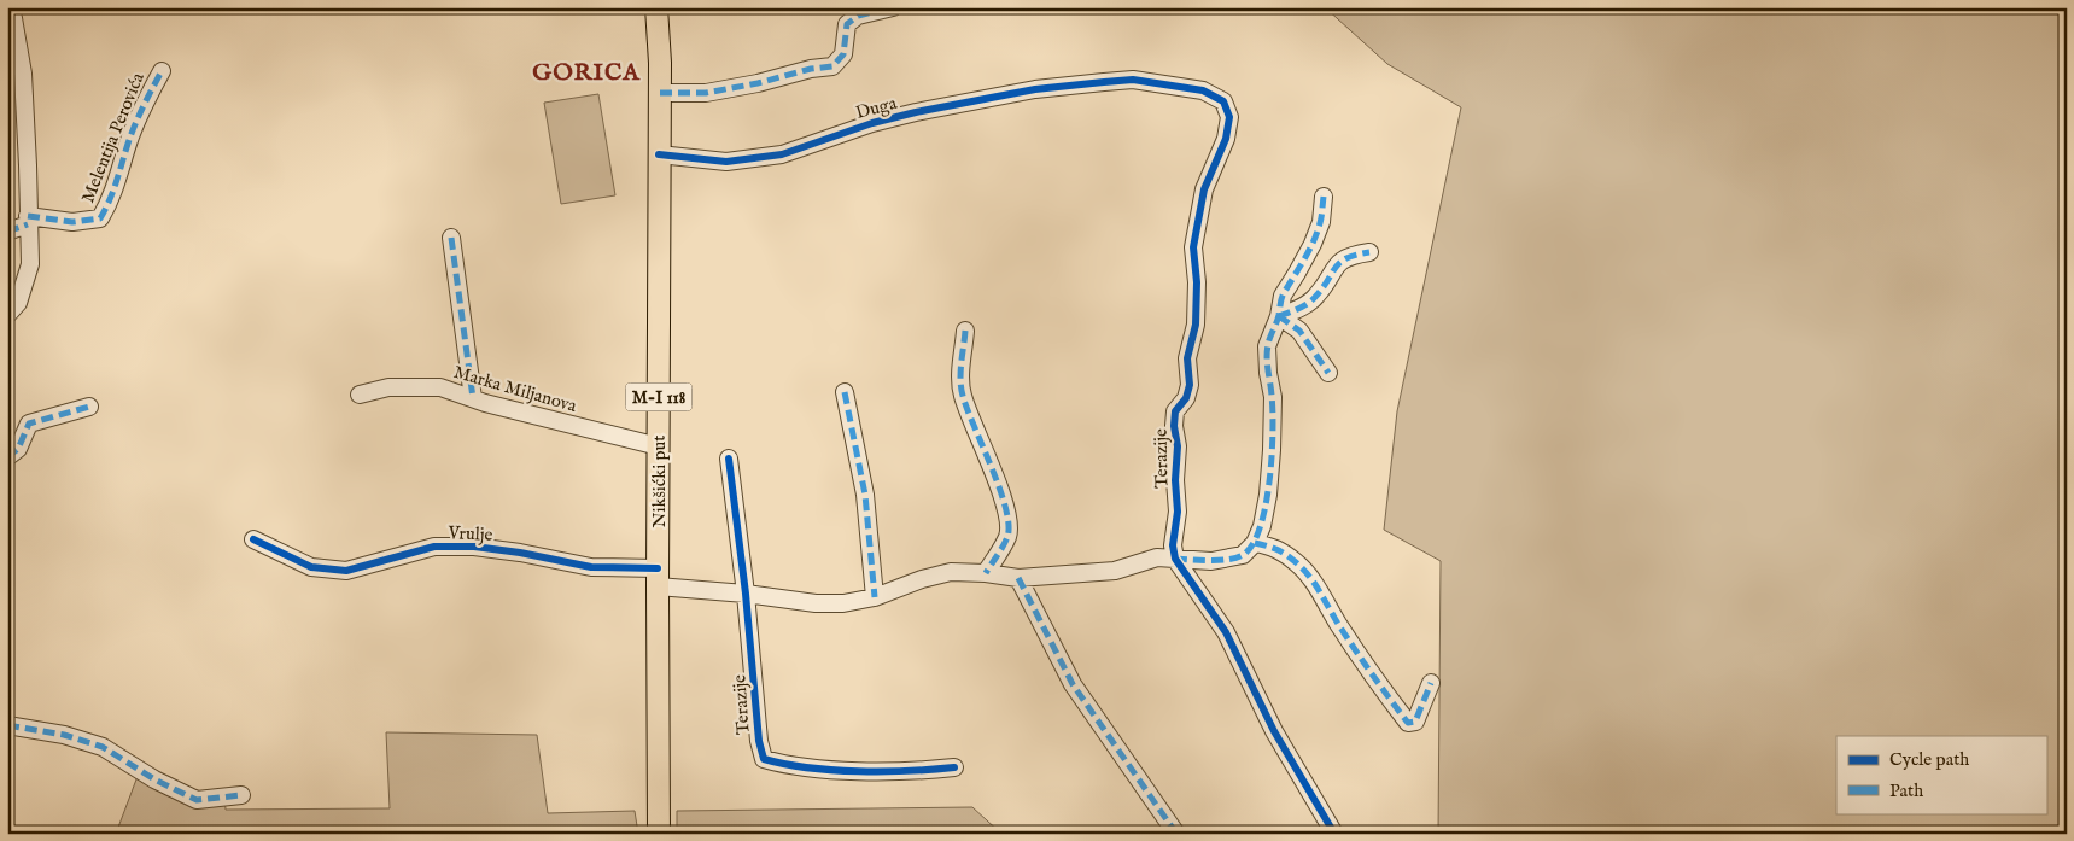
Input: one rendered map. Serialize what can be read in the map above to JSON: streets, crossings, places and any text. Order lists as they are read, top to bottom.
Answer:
{
  "streets": {
    "main road": ["M-I 118", "Nikšićki put"],
    "street": [
      "Duga",
      "Melentija Perovića",
      "Marka Miljanova",
      "Terazije",
      "Vrulje"
    ]
  },
  "crossings": [
    ["Duga", "Terazije"],
    ["Duga", "Nikšićki put"],
    ["Marka Miljanova", "Nikšićki put"],
    ["Nikšićki put", "Vrulje"]
  ],
  "districts": ["GORICA"],
  "legend": ["Cycle path", "Path"]
}
